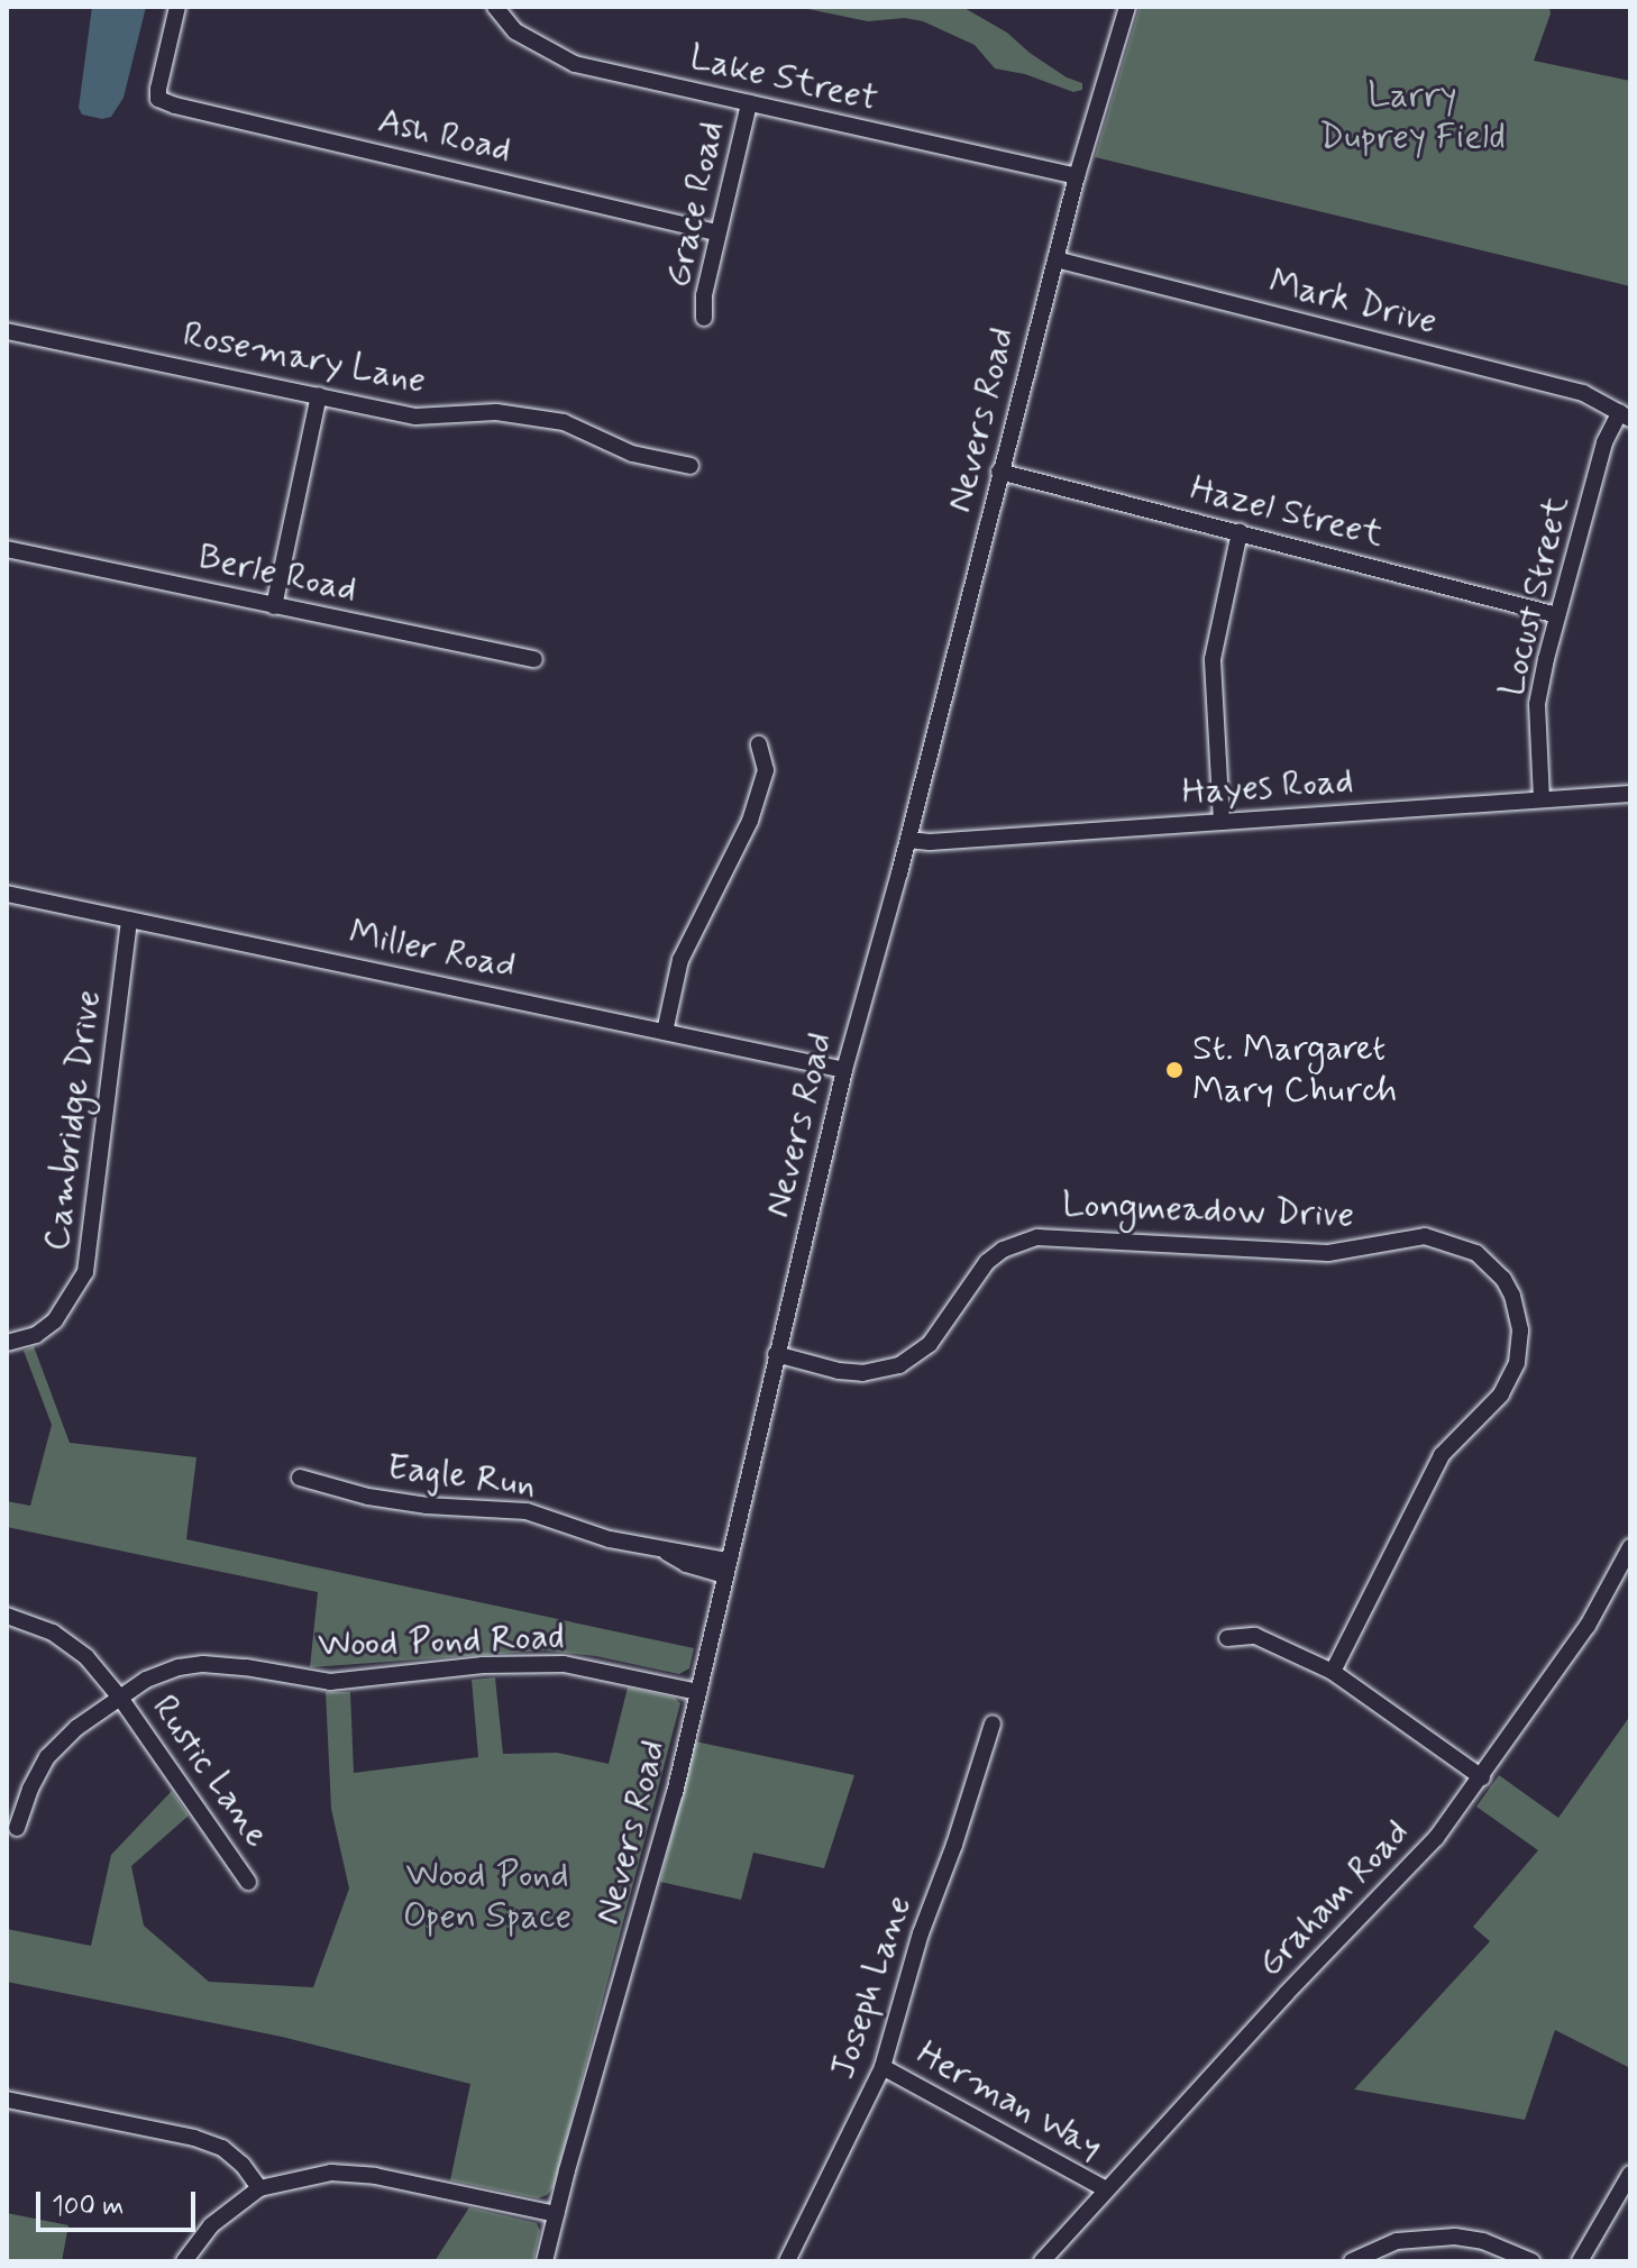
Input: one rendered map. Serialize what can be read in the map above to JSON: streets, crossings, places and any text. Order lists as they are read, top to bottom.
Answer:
{
  "streets": {
    "street": [
      "Lake Street",
      "Ash Road",
      "Grace Road",
      "Mark Drive",
      "Rosemary Lane",
      "Nevers Road",
      "Hazel Street",
      "Berle Road",
      "Locust Street",
      "Hayes Road",
      "Miller Road",
      "Cambridge Drive",
      "Longmeadow Drive",
      "Eagle Run",
      "Wood Pond Road",
      "Rustic Lane",
      "Graham Road",
      "Joseph Lane",
      "Herman Way"
    ]
  },
  "crossings": [
    ["Lake Street", "Grace Road"],
    ["Lake Street", "Nevers Road"],
    ["Ash Road", "Grace Road"],
    ["Mark Drive", "Nevers Road"],
    ["Mark Drive", "Locust Street"],
    ["Nevers Road", "Hazel Street"],
    ["Nevers Road", "Hayes Road"],
    ["Nevers Road", "Miller Road"],
    ["Nevers Road", "Longmeadow Drive"],
    ["Nevers Road", "Eagle Run"],
    ["Nevers Road", "Wood Pond Road"],
    ["Hazel Street", "Locust Street"],
    ["Locust Street", "Hayes Road"],
    ["Miller Road", "Cambridge Drive"],
    ["Wood Pond Road", "Rustic Lane"],
    ["Graham Road", "Herman Way"],
    ["Joseph Lane", "Herman Way"]
  ],
  "parks": ["Larry Duprey Field", "Wood Pond Open Space"],
  "places": ["St. Margaret Mary Church"],
  "scale_bar": "100 m"
}
